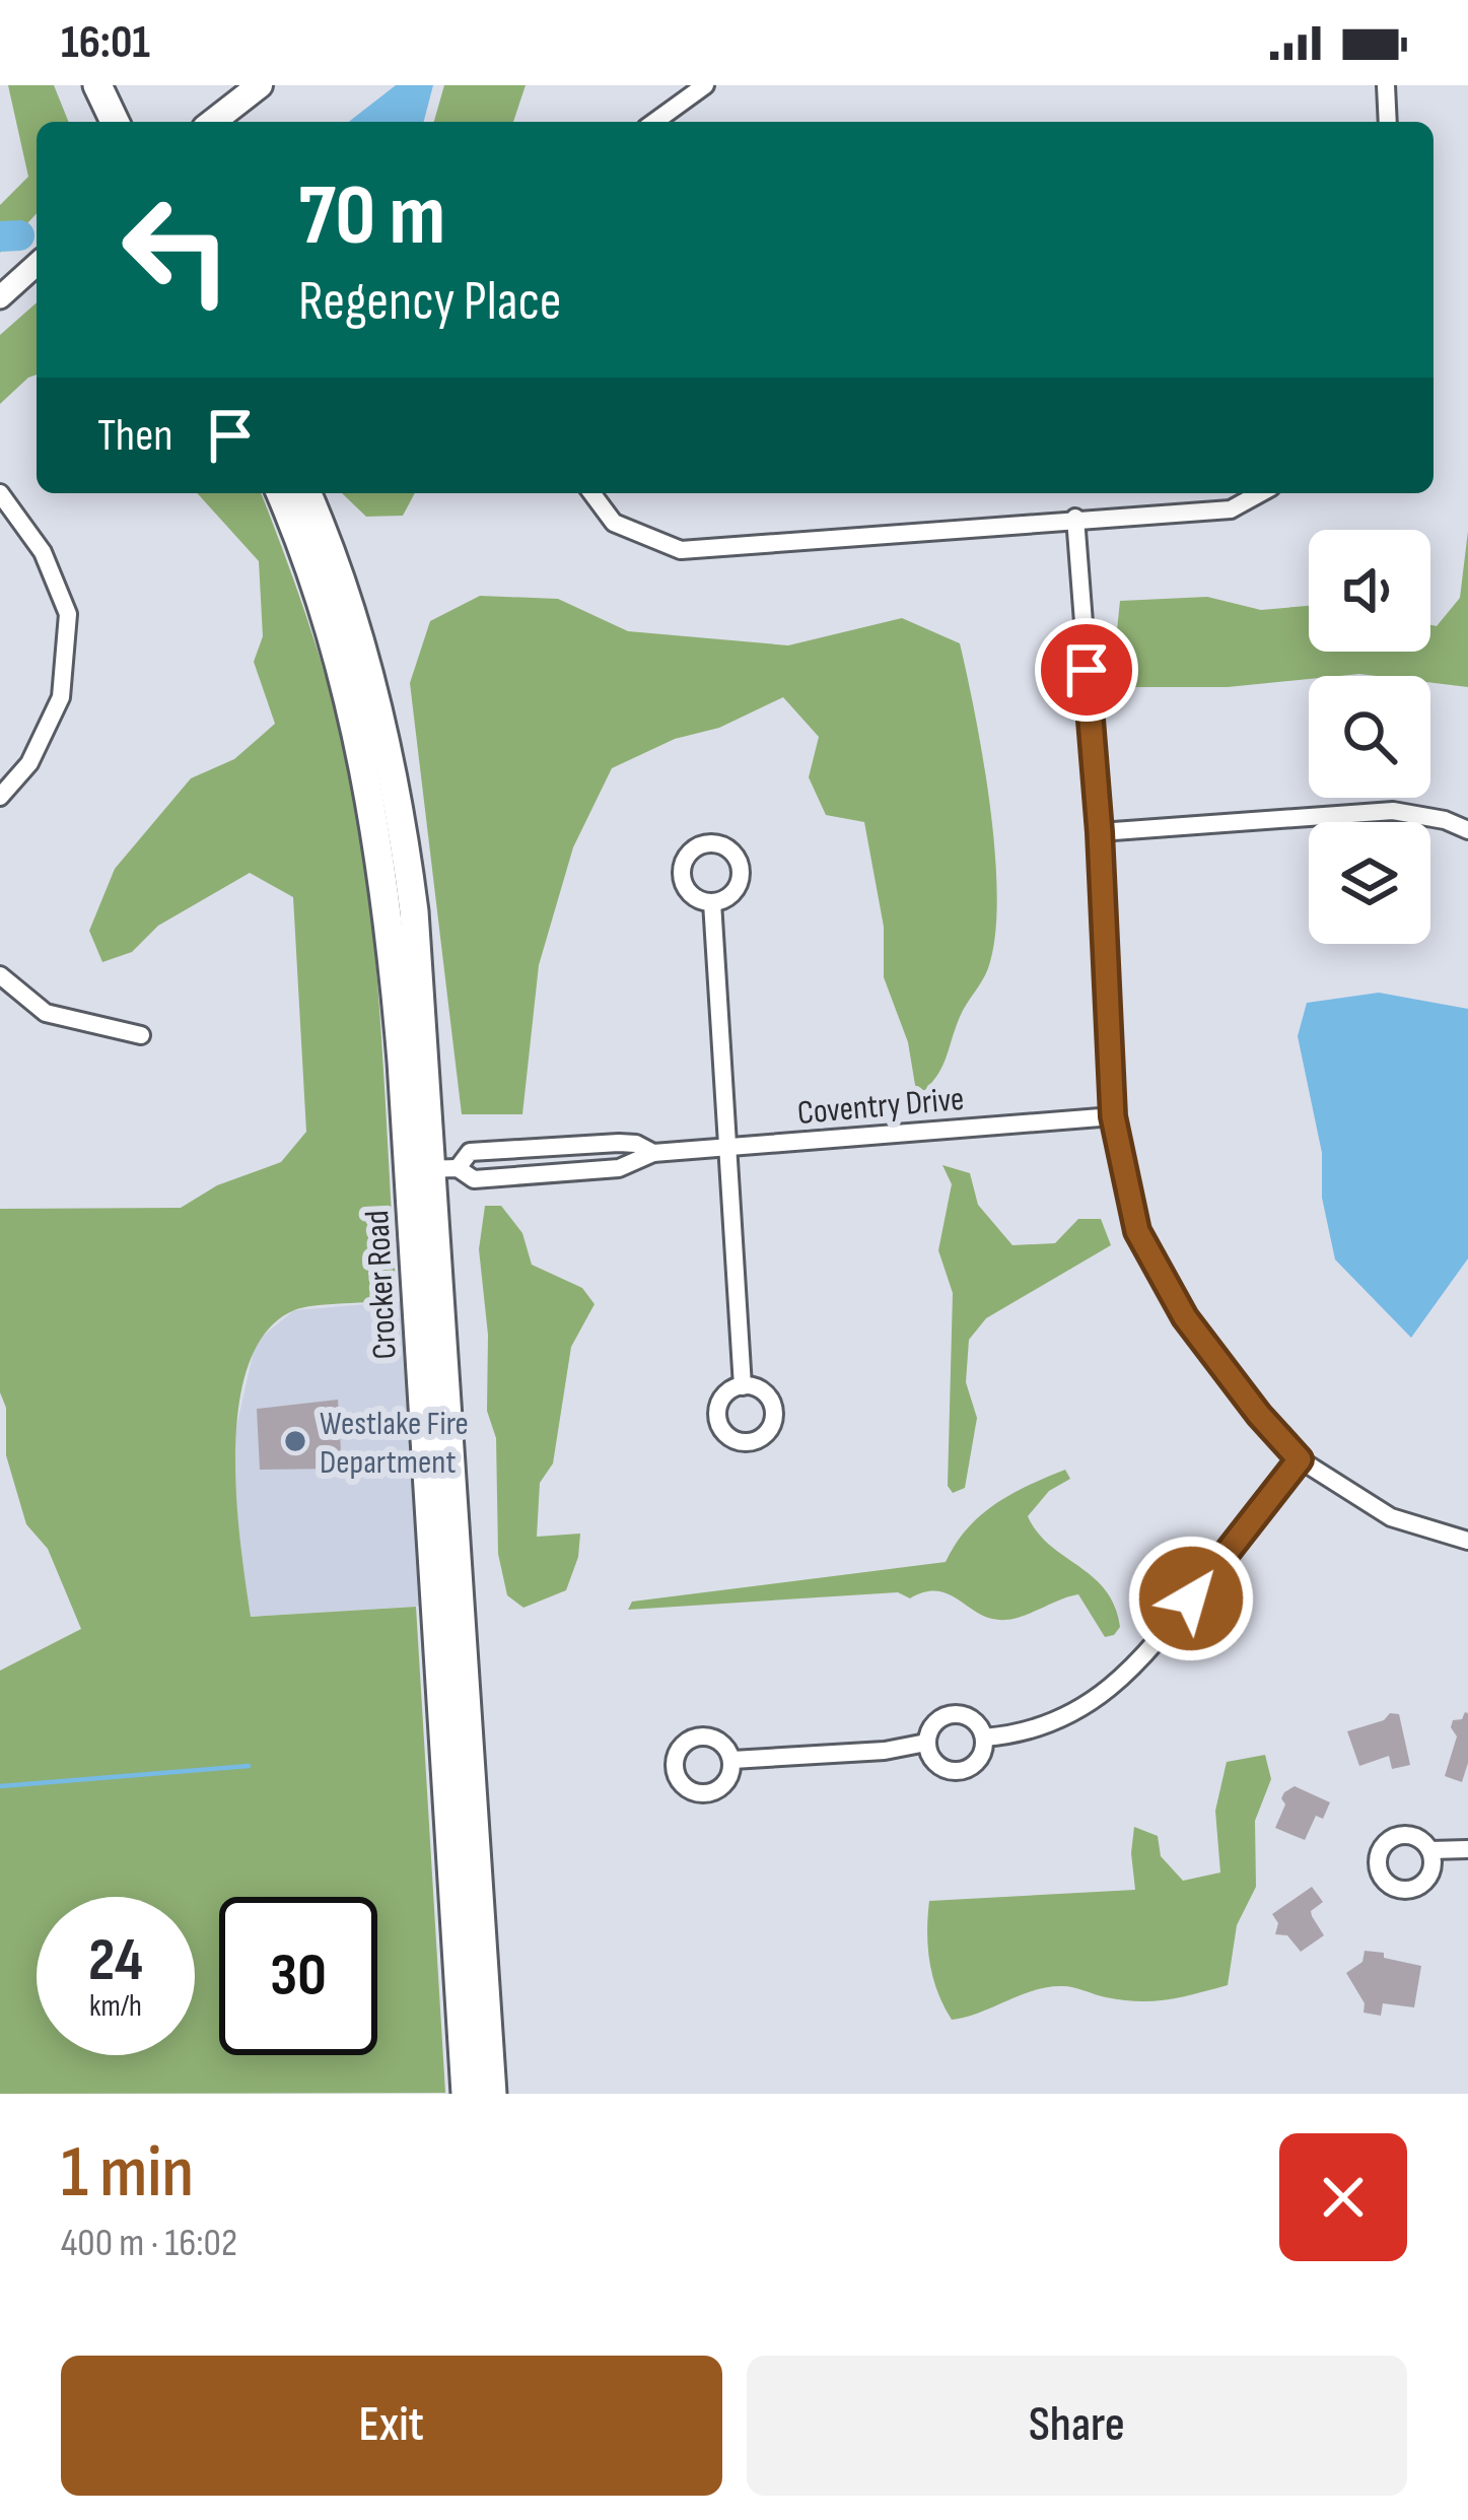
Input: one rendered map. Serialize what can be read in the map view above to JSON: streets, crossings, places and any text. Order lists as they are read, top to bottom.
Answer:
{
  "streets": {
    "main road": ["Crocker Road"],
    "street": ["Coventry Drive"]
  },
  "crossings": [
    ["Coventry Drive", "Crocker Road"]
  ],
  "places": ["Westlake Fire Department"],
  "page": {
    "status": "16:01",
    "turn": ["70 m", "Regency Place"],
    "then": "Then",
    "speed": "24 km/h",
    "limit": "30",
    "heading": ["1 min", "400 m · 16:02"],
    "buttons": ["Exit", "Share"]
  }
}
